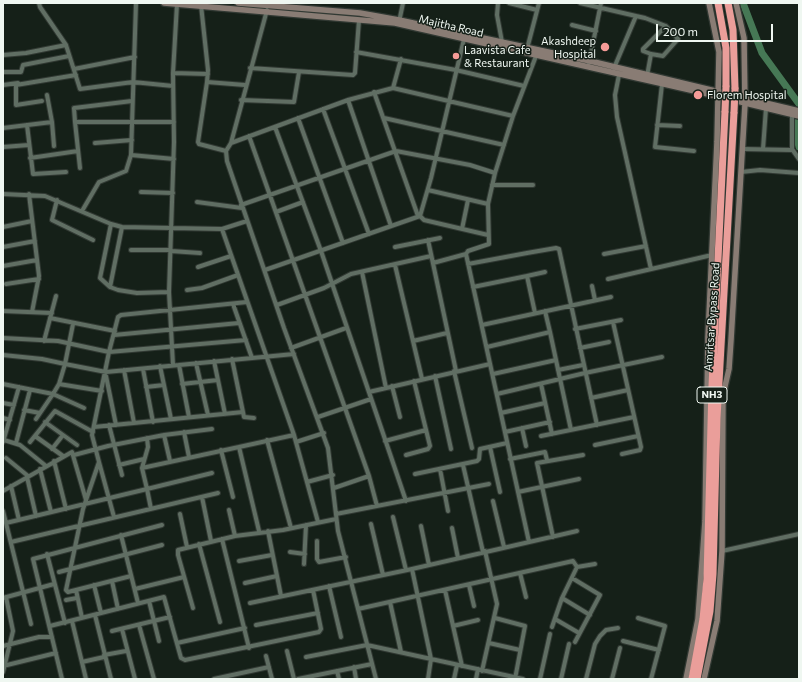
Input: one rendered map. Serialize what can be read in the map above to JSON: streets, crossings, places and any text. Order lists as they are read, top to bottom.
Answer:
{
  "streets": {
    "highway": ["Amritsar Bypass Road", "NH3"],
    "street": ["Majitha Road"]
  },
  "places": ["Akashdeep Hospital", "Laavista Cafe & Restaurant", "Florem Hospital"],
  "scale_bar": "200 m"
}
